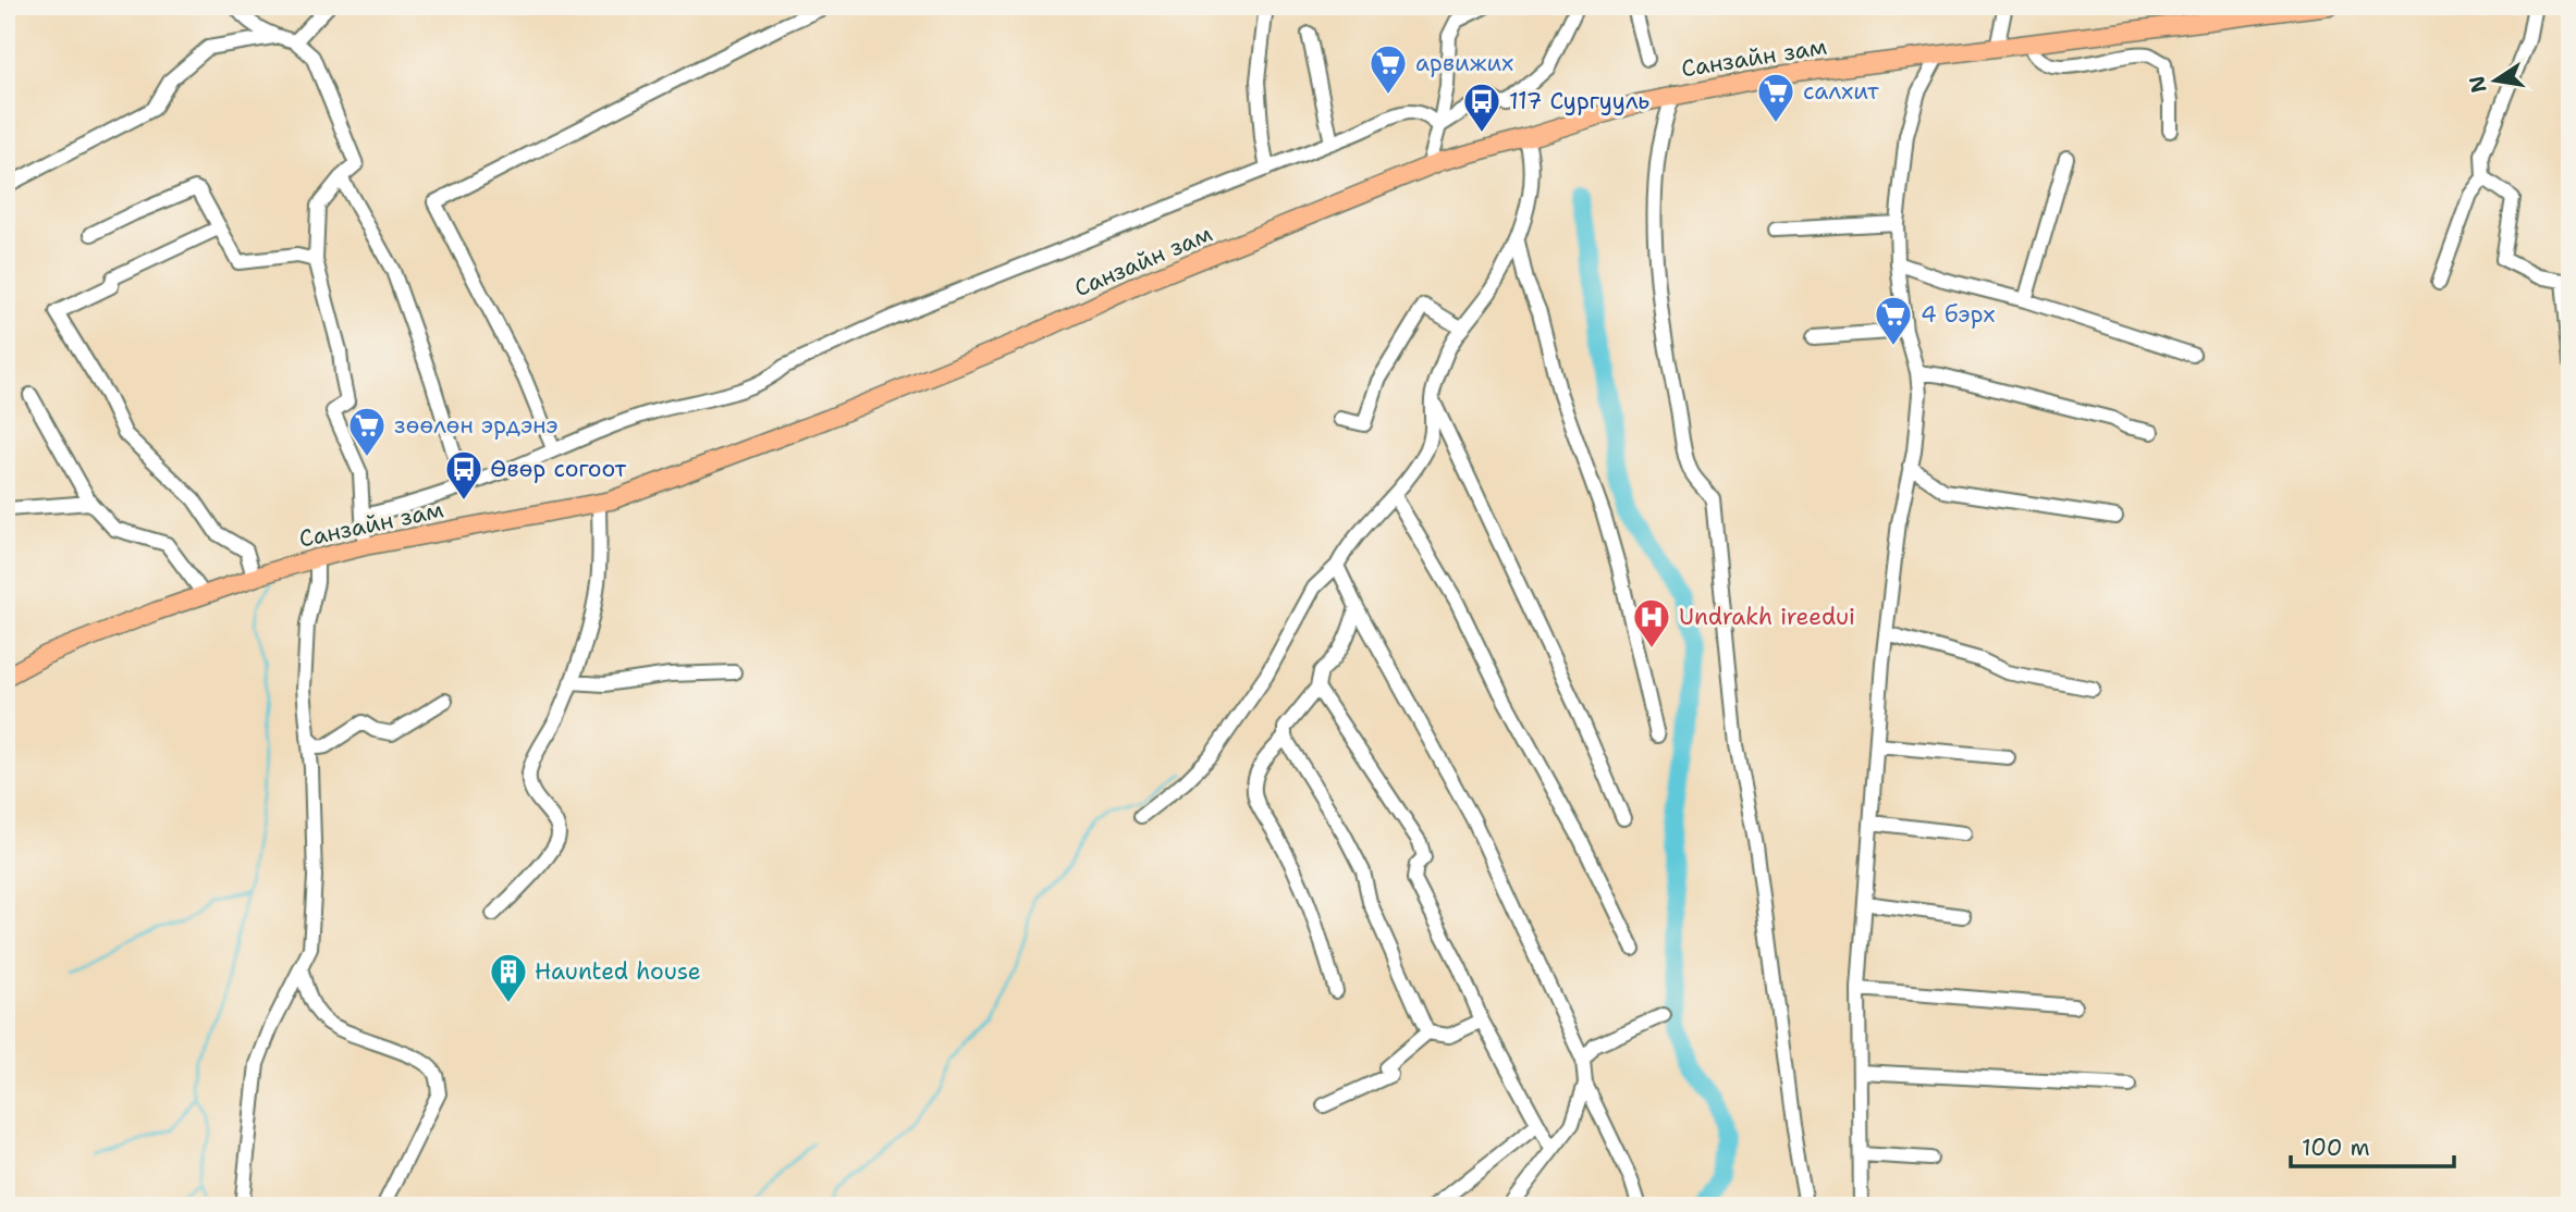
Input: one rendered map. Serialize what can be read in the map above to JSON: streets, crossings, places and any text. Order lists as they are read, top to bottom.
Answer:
{
  "streets": {
    "main road": ["Санзайн зам"]
  },
  "places": {
    "supermarket": [
      "арвижих",
      "салхит",
      "4 бэрх",
      "зөөлөн эрдэнэ"
    ],
    "bus stop": ["117 Сургууль", "Өвөр согоот"],
    "hospital": ["Undrakh ireedui"],
    "building": ["Haunted house"]
  },
  "scale_bar": "100 m",
  "north": "left"
}
